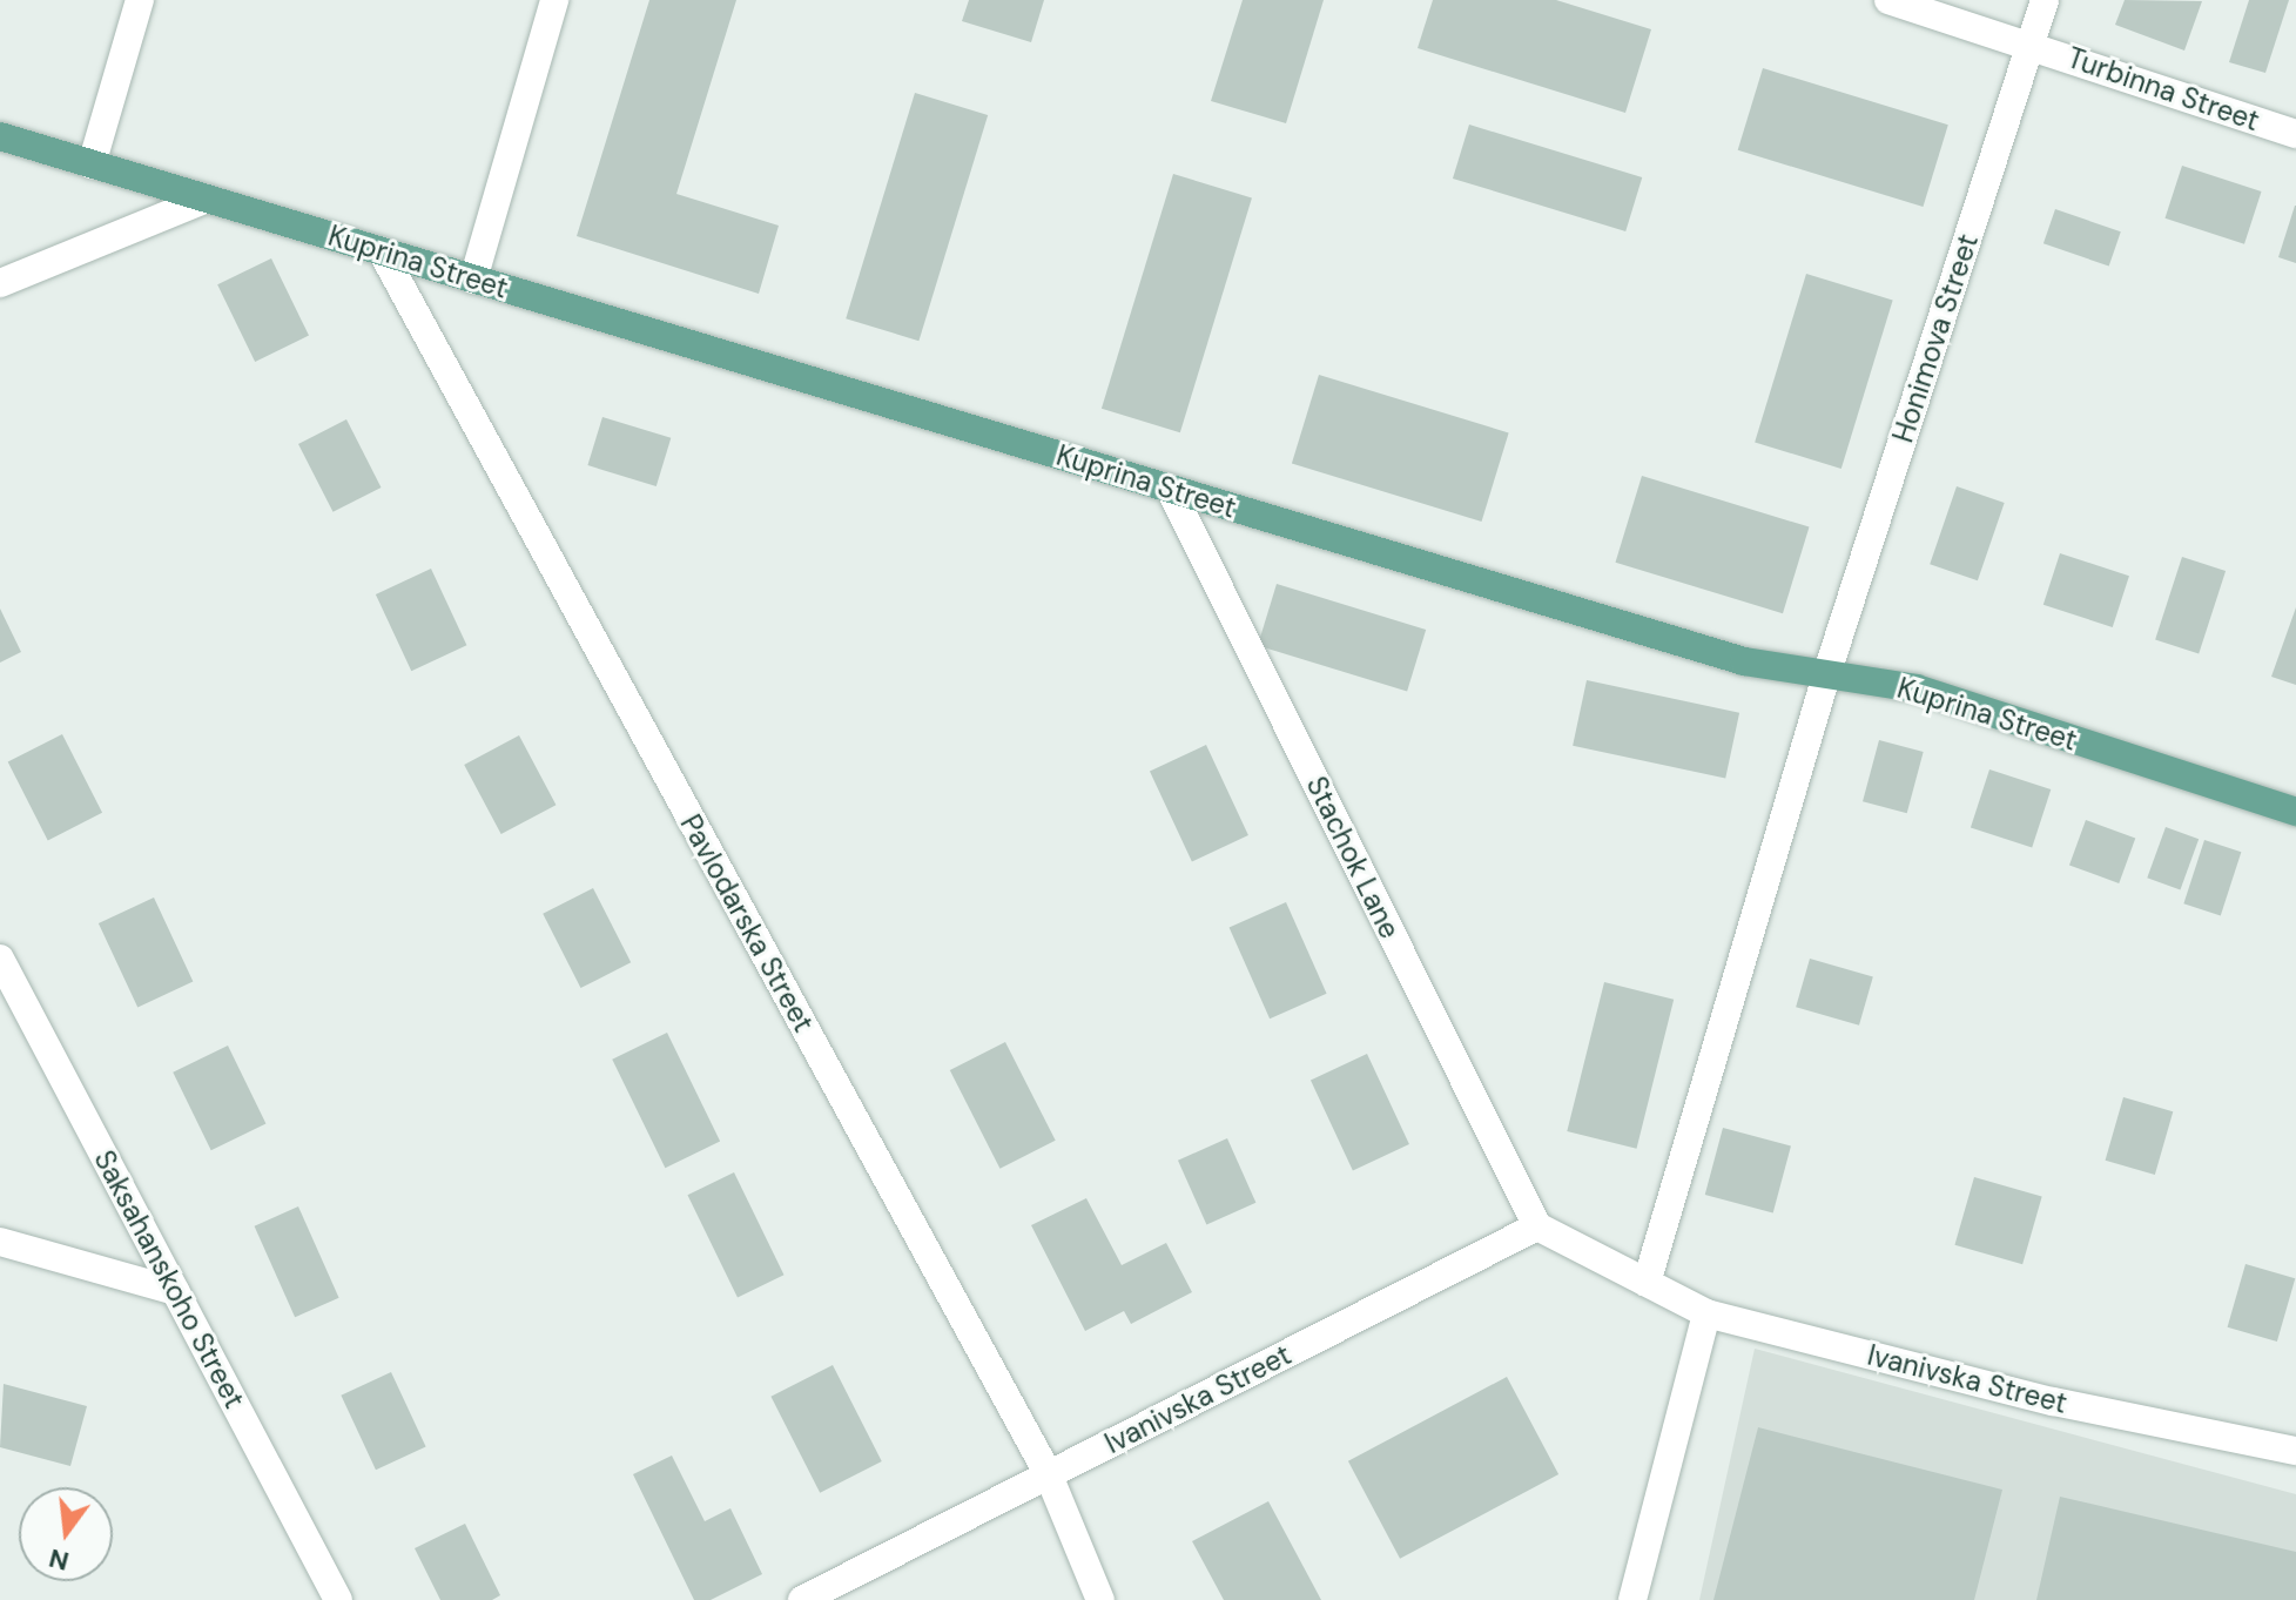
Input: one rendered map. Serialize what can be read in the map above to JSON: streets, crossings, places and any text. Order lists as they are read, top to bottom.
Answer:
{
  "streets": {
    "main road": ["Kuprina Street"],
    "street": [
      "Turbinna Street",
      "Honimova Street",
      "Stachok Lane",
      "Pavlodarska Street",
      "Saksahanskoho Street",
      "Ivanivska Street"
    ]
  },
  "crossings": [
    ["Turbinna Street", "Honimova Street"],
    ["Kuprina Street", "Honimova Street"],
    ["Kuprina Street", "Stachok Lane"],
    ["Kuprina Street", "Pavlodarska Street"],
    ["Stachok Lane", "Ivanivska Street"],
    ["Pavlodarska Street", "Ivanivska Street"]
  ],
  "north": "bottom"
}
